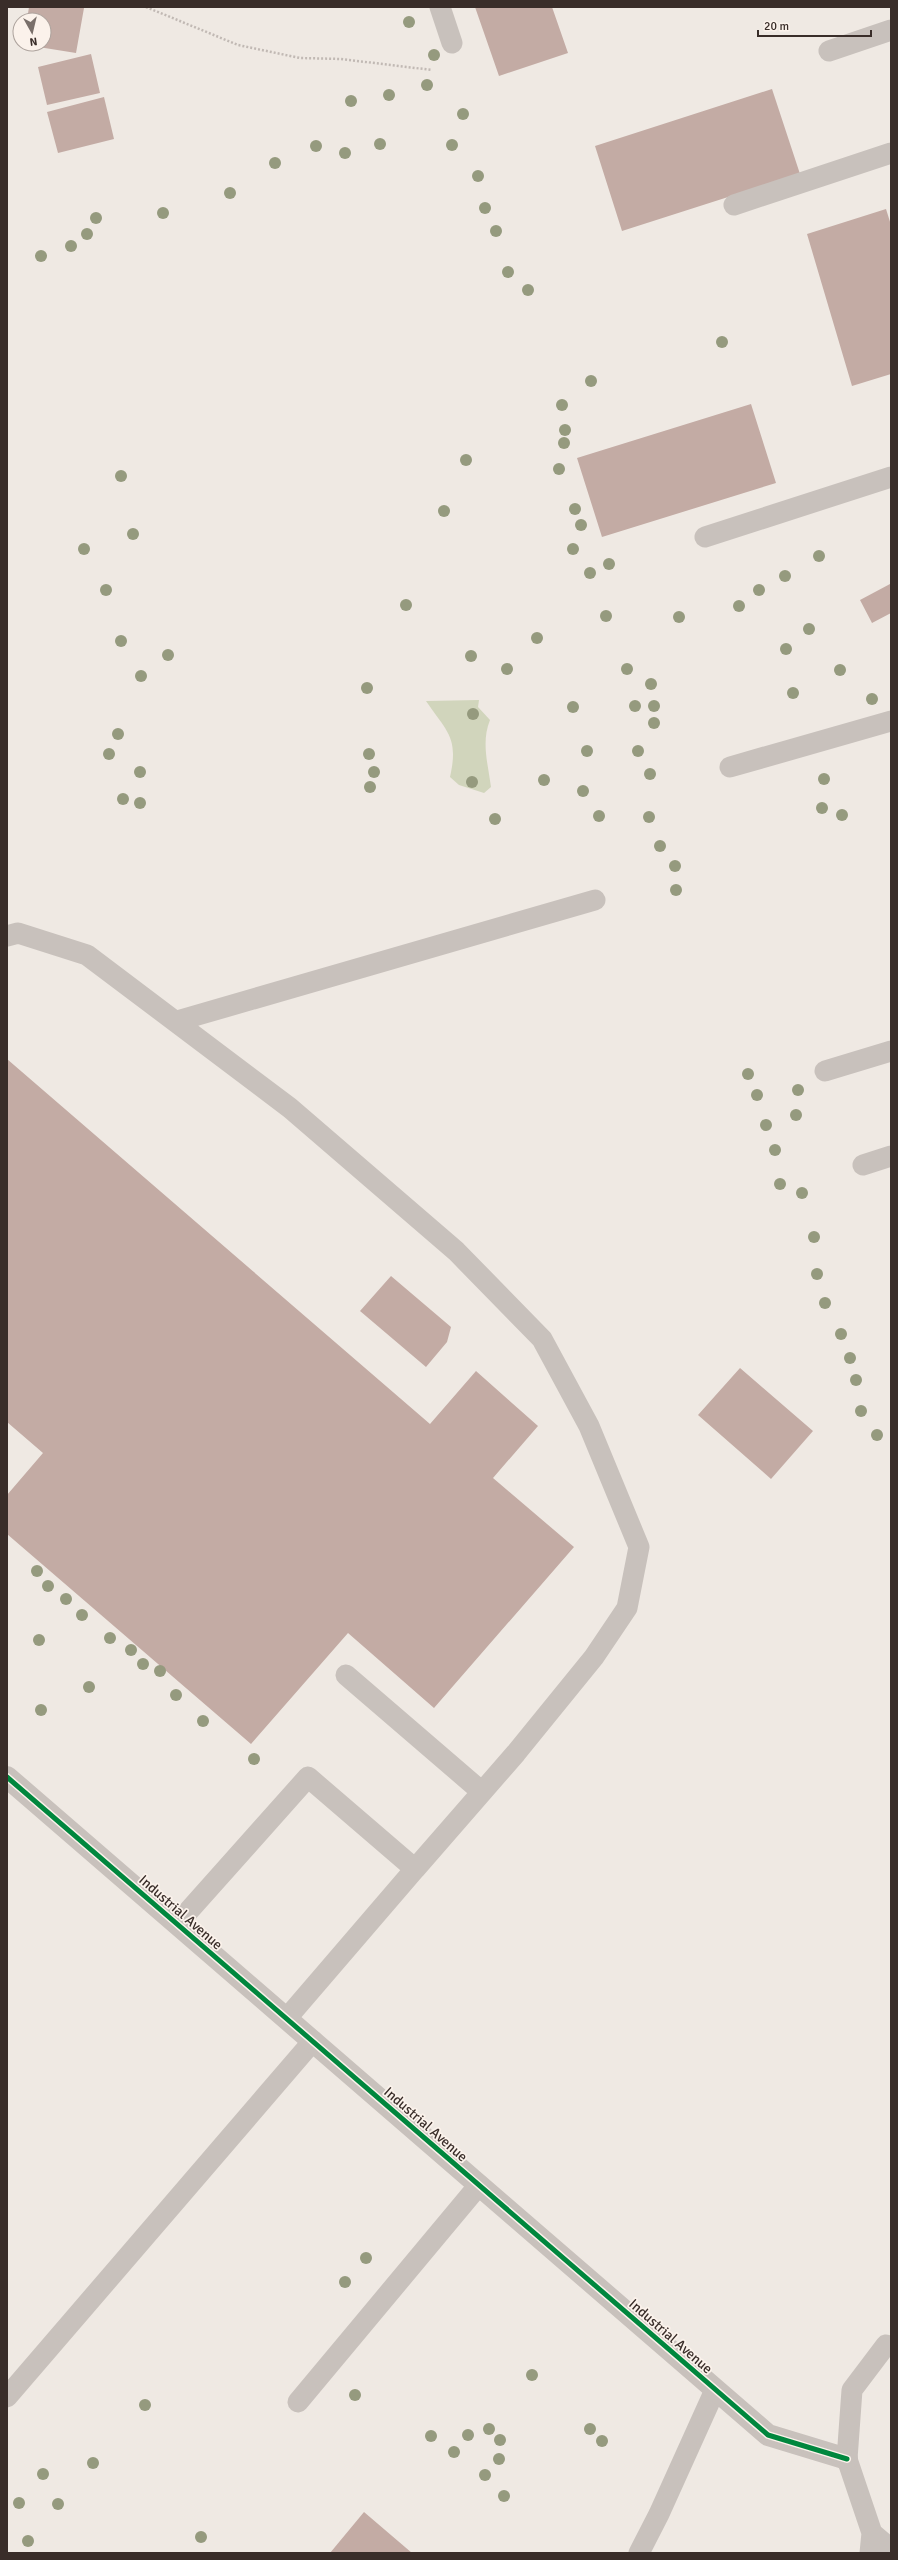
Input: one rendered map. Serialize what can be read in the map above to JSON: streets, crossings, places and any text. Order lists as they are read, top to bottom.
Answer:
{
  "streets": {
    "street": ["Industrial Avenue"]
  },
  "scale_bar": "20 m",
  "north": "bottom"
}
